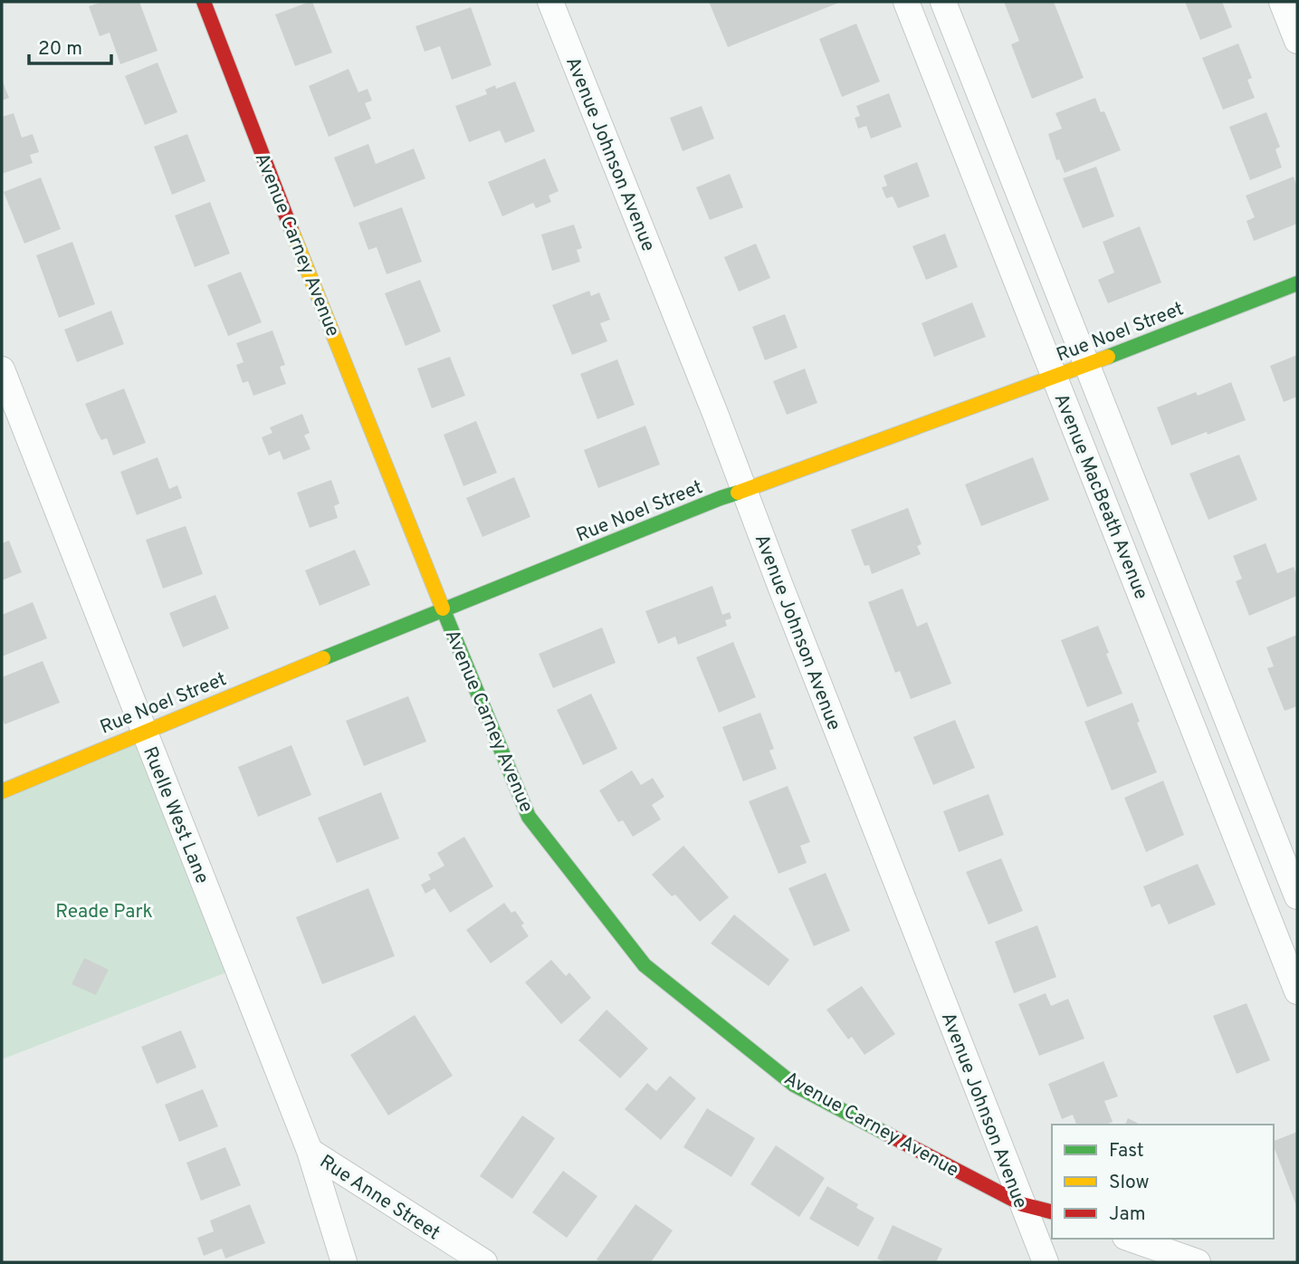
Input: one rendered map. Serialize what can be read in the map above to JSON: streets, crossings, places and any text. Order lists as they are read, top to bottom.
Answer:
{
  "streets": {
    "street": [
      "Avenue Johnson Avenue",
      "Avenue Carney Avenue",
      "Rue Noel Street",
      "Avenue MacBeath Avenue",
      "Ruelle West Lane",
      "Rue Anne Street"
    ]
  },
  "crossings": [
    ["Avenue Johnson Avenue", "Avenue Carney Avenue"],
    ["Avenue Johnson Avenue", "Rue Noel Street"],
    ["Avenue Carney Avenue", "Rue Noel Street"],
    ["Rue Noel Street", "Avenue MacBeath Avenue"],
    ["Rue Noel Street", "Ruelle West Lane"],
    ["Ruelle West Lane", "Rue Anne Street"]
  ],
  "parks": ["Reade Park"],
  "legend": ["Fast", "Slow", "Jam"],
  "scale_bar": "20 m"
}
